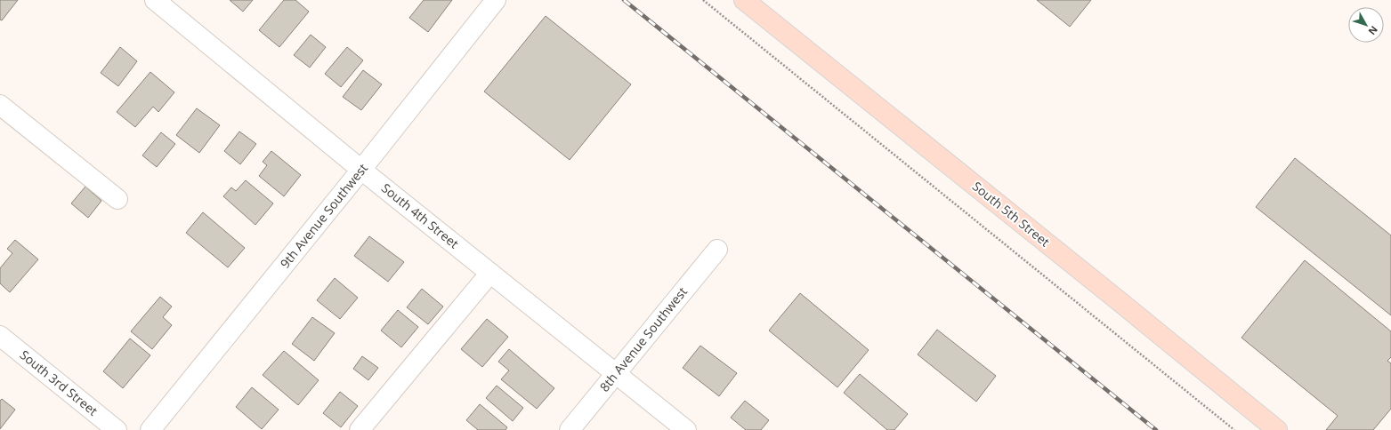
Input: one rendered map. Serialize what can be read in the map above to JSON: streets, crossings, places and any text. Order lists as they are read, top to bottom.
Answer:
{
  "streets": {
    "main road": ["South 5th Street"],
    "street": [
      "9th Avenue Southwest",
      "South 4th Street",
      "8th Avenue Southwest",
      "South 3rd Street"
    ]
  },
  "crossings": [
    ["9th Avenue Southwest", "South 4th Street"],
    ["South 4th Street", "8th Avenue Southwest"]
  ],
  "north": "bottom right"
}
